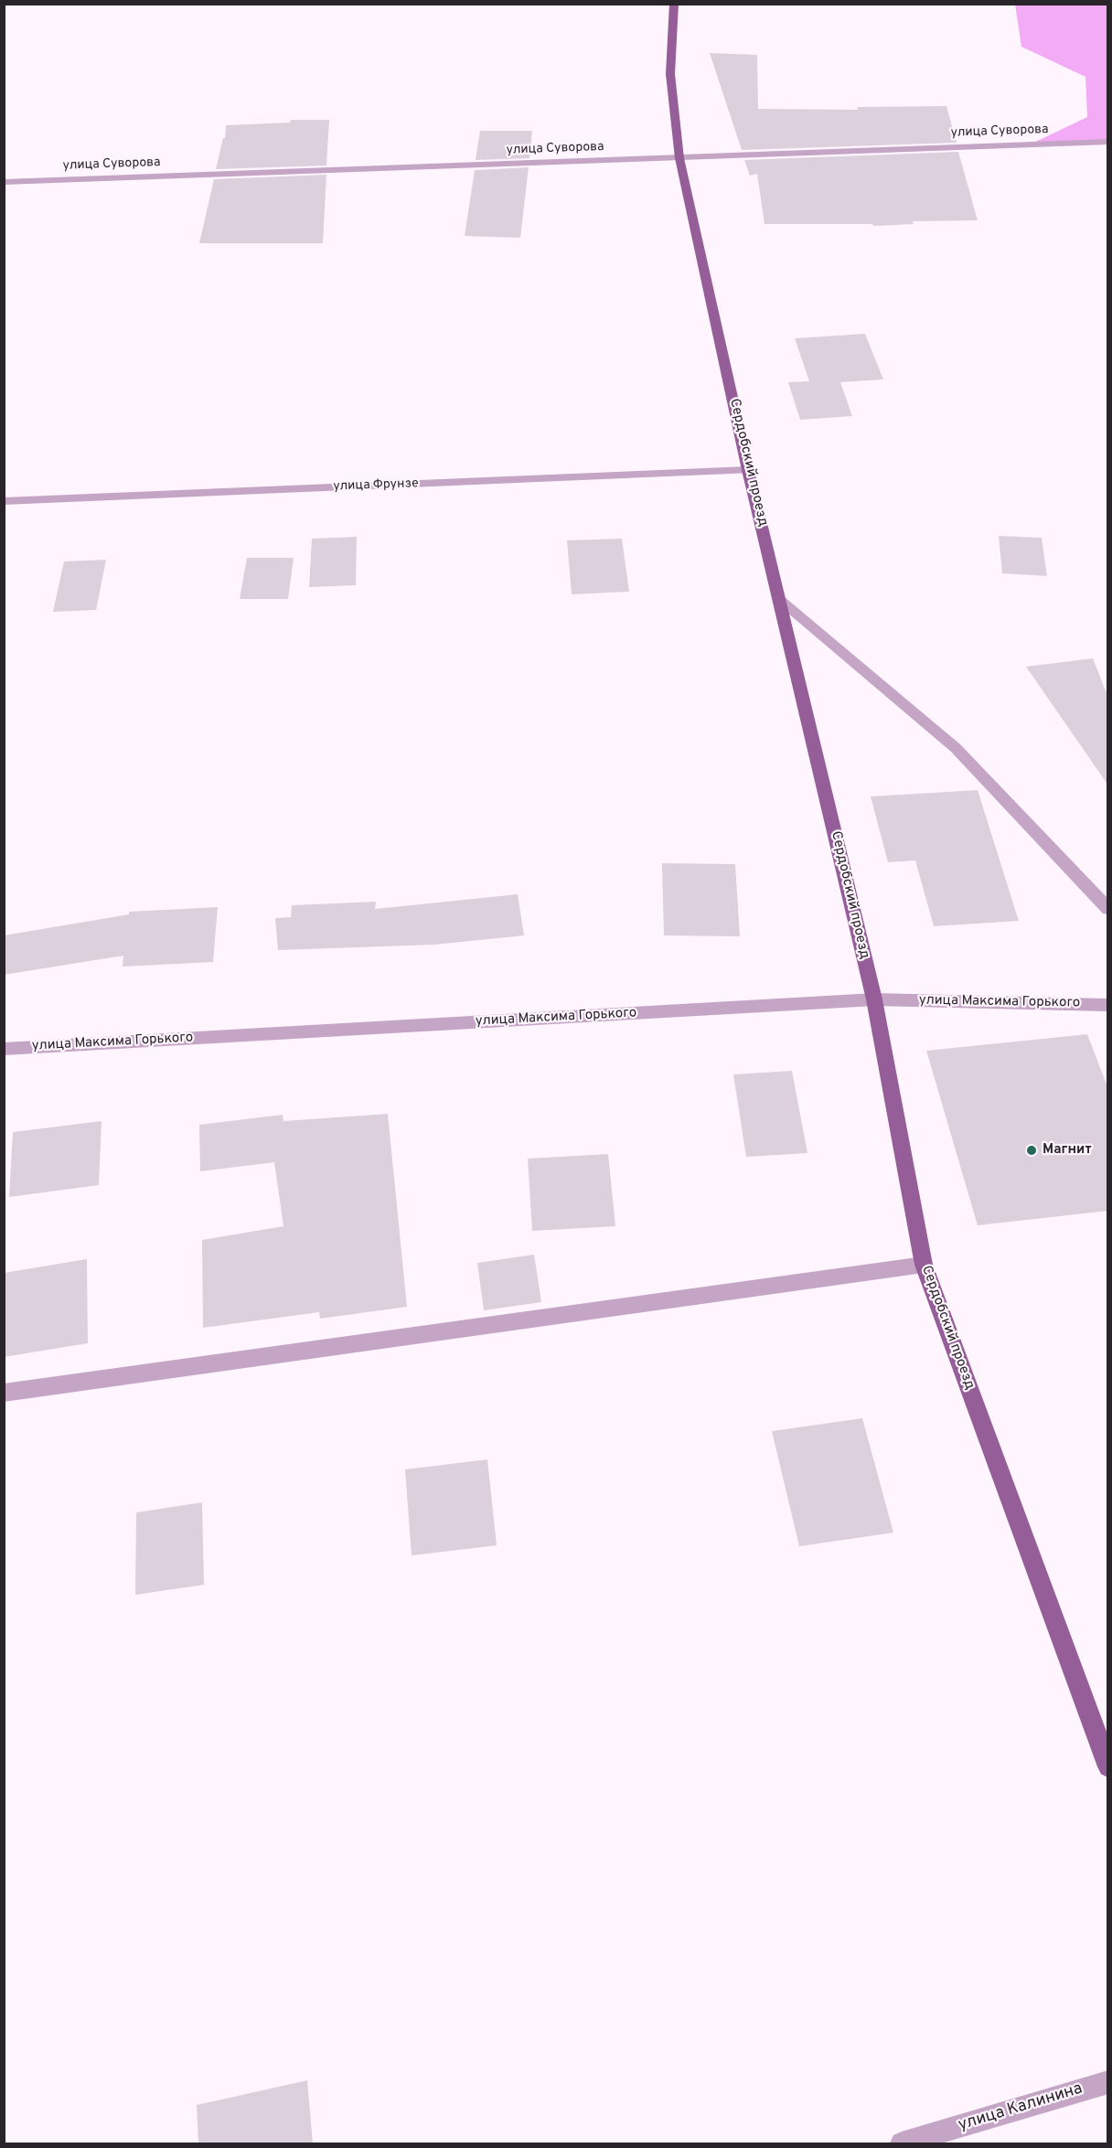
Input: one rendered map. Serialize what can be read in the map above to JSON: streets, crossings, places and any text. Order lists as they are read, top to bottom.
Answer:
{
  "streets": {
    "main road": ["Сердобский проезд"],
    "street": [
      "улица Суворова",
      "улица Фрунзе",
      "улица Максима Горького",
      "улица Калинина"
    ]
  },
  "crossings": [
    ["улица Суворова", "Сердобский проезд"],
    ["Сердобский проезд", "улица Фрунзе"],
    ["Сердобский проезд", "улица Максима Горького"]
  ],
  "places": ["Магнит"]
}
